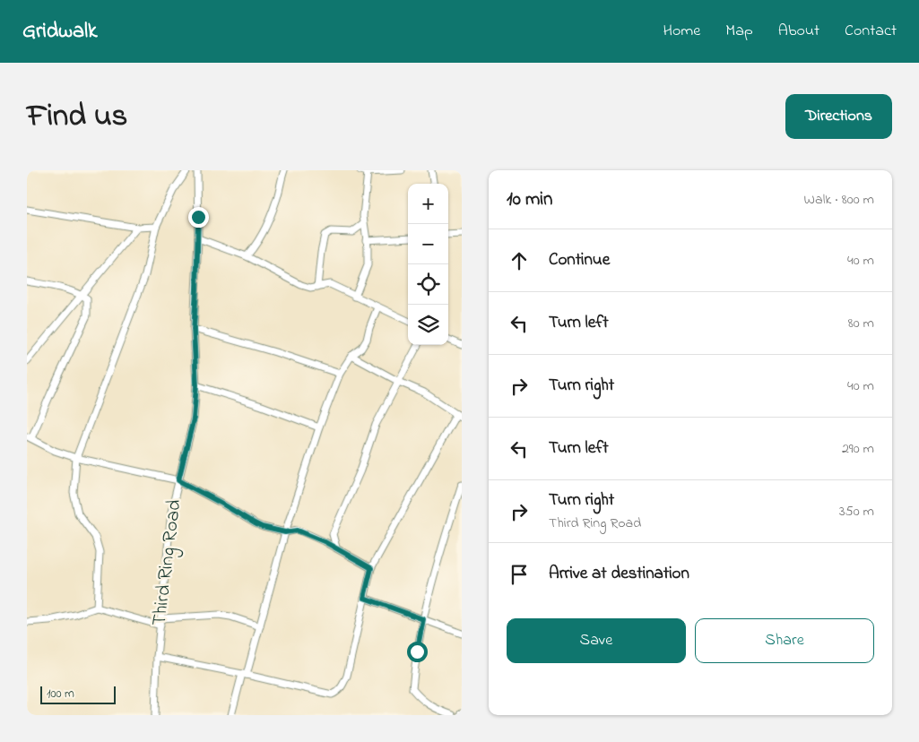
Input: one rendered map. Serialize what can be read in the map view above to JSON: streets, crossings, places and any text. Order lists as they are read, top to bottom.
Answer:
{
  "streets": {
    "street": ["Third Ring Road"]
  },
  "scale_bar": "100 m",
  "page": {
    "header": "Gridwalk",
    "nav": [
      "Home",
      "Map",
      "About",
      "Contact"
    ],
    "title": "Find us",
    "buttons": [
      "Directions",
      ["Save", "Share"]
    ],
    "heading": ["10 min", "Walk · 800 m"],
    "map_buttons": ["+", "−"],
    "list": [
      ["Continue", "40 m"],
      ["Turn left", "80 m"],
      ["Turn right", "40 m"],
      ["Turn left", "290 m"],
      ["Turn right", "Third Ring Road", "350 m"],
      "Arrive at destination"
    ],
    "scale": "100 m"
  }
}
